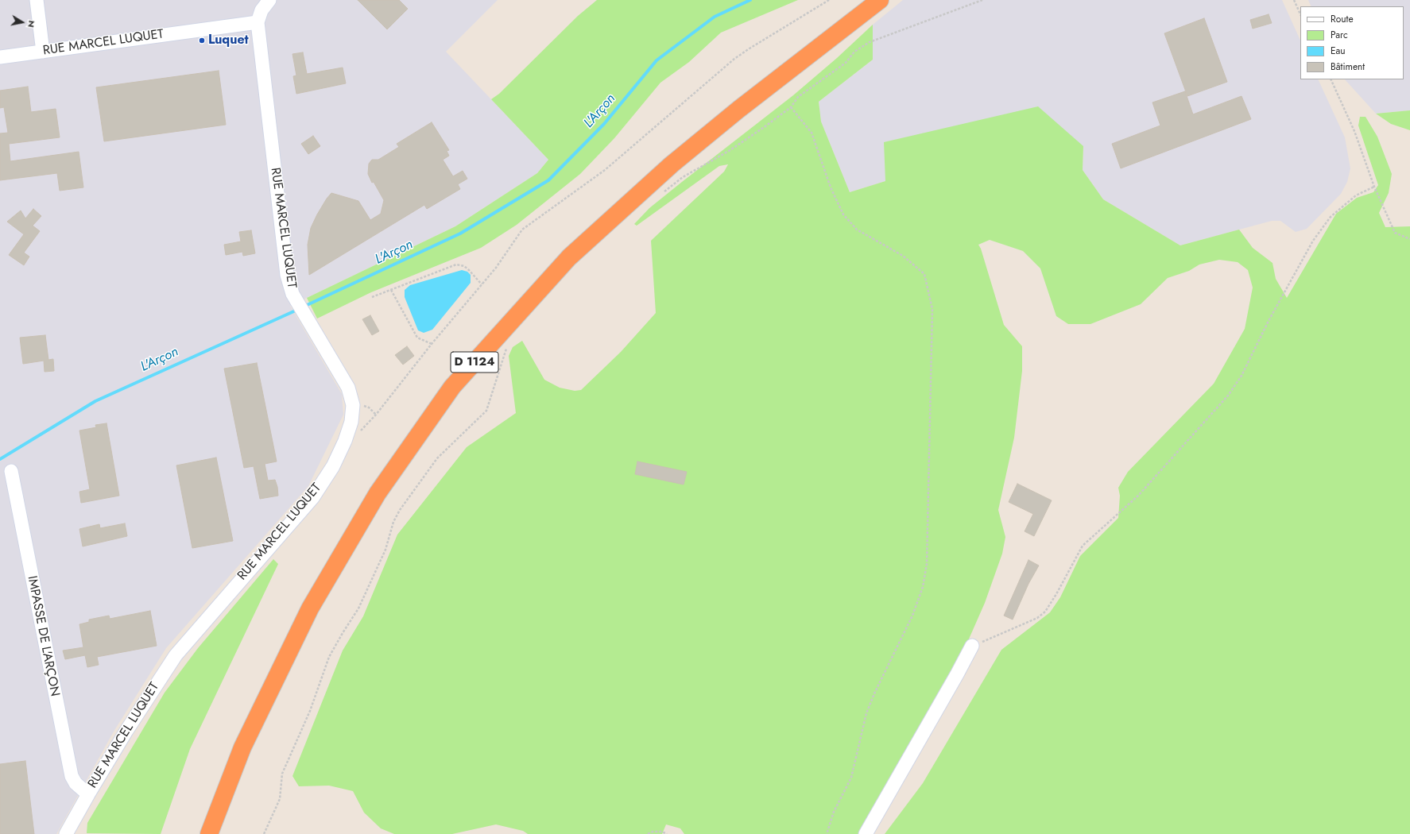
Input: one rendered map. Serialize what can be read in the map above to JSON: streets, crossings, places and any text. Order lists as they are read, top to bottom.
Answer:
{
  "streets": {
    "highway": ["D 1124"],
    "street": ["RUE MARCEL LUQUET", "IMPASSE DE L'ARÇON"]
  },
  "crossings": [
    ["RUE MARCEL LUQUET", "IMPASSE DE L'ARÇON"]
  ],
  "water": ["L'Arçon"],
  "places": ["Luquet"],
  "legend": [
    "Route",
    "Parc",
    "Eau",
    "Bâtiment"
  ],
  "north": "right"
}
